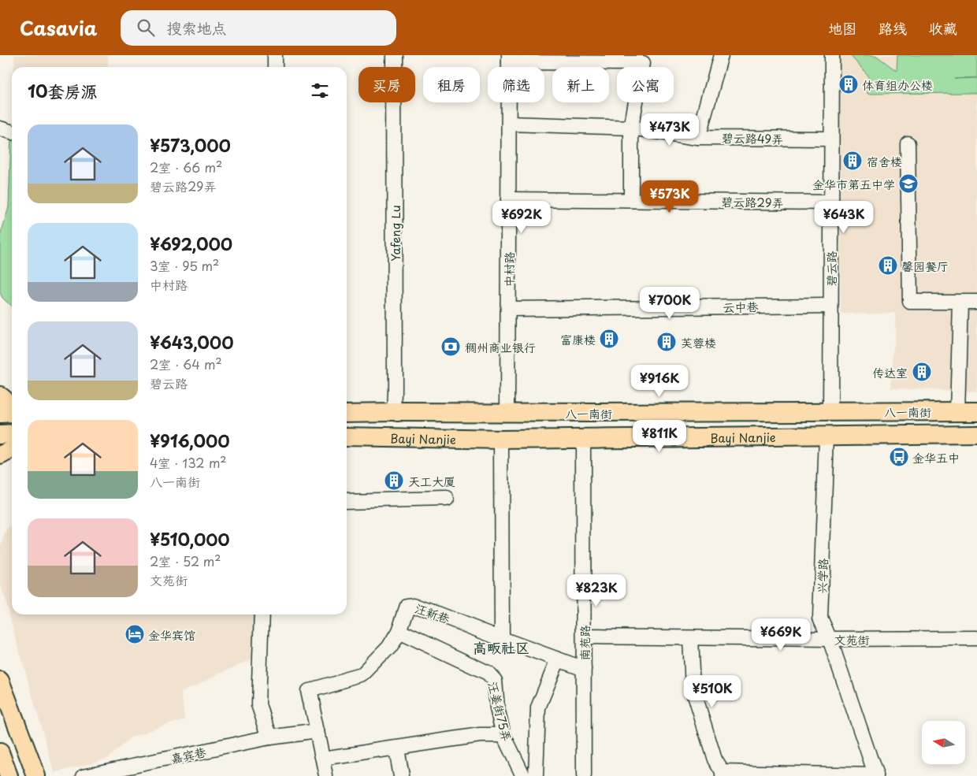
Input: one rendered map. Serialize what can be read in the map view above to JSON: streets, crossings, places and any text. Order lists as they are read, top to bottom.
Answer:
{
  "streets": {
    "main road": ["八一南街", "Bayi Nanjie"],
    "street": [
      "碧云路49弄",
      "碧云路29弄",
      "Yafeng Lu",
      "碧云路",
      "中村路",
      "云中巷",
      "兴学路",
      "汪新巷",
      "文苑街",
      "南苑路",
      "汪姜街75弄",
      "嘉宾巷"
    ]
  },
  "crossings": [
    ["碧云路49弄", "碧云路"],
    ["碧云路49弄", "中村路"],
    ["碧云路29弄", "碧云路"],
    ["碧云路29弄", "中村路"],
    ["Yafeng Lu", "八一南街"],
    ["碧云路", "云中巷"],
    ["碧云路", "八一南街"],
    ["中村路", "云中巷"],
    ["中村路", "八一南街"],
    ["Bayi Nanjie", "兴学路"],
    ["Bayi Nanjie", "南苑路"],
    ["兴学路", "文苑街"],
    ["汪新巷", "南苑路"],
    ["汪新巷", "汪姜街75弄"],
    ["汪新巷", "嘉宾巷"],
    ["文苑街", "南苑路"]
  ],
  "districts": ["高畈社区"],
  "places": {
    "building": [
      "体育组办公楼",
      "宿舍楼",
      "馨园餐厅",
      "富康楼",
      "芙蓉楼",
      "传达室",
      "天工大厦"
    ],
    "school or university": ["金华市第五中学"],
    "bank": ["稠州商业银行"],
    "bus stop": ["金华五中"],
    "hotel": ["金华宾馆"]
  },
  "north": "left",
  "page": {
    "header": "Casavia",
    "search": "搜索地点",
    "nav": ["地图", "路线", "收藏"],
    "chip": [
      "买房",
      "租房",
      "筛选",
      "新上",
      "公寓"
    ],
    "heading": "10套房源",
    "price": [
      "¥473K",
      "¥573K",
      "¥692K",
      "¥643K",
      "¥700K",
      "¥916K",
      "¥811K",
      "¥823K",
      "¥669K",
      "¥510K"
    ],
    "list": [
      {
        "name": "¥573,000",
        "note": "2室 · 66 m² · 碧云路29弄"
      },
      {
        "name": "¥692,000",
        "note": "3室 · 95 m² · 中村路"
      },
      {
        "name": "¥643,000",
        "note": "2室 · 64 m² · 碧云路"
      },
      {
        "name": "¥916,000",
        "note": "4室 · 132 m² · 八一南街"
      },
      {
        "name": "¥510,000",
        "note": "2室 · 52 m² · 文苑街"
      }
    ]
  }
}
